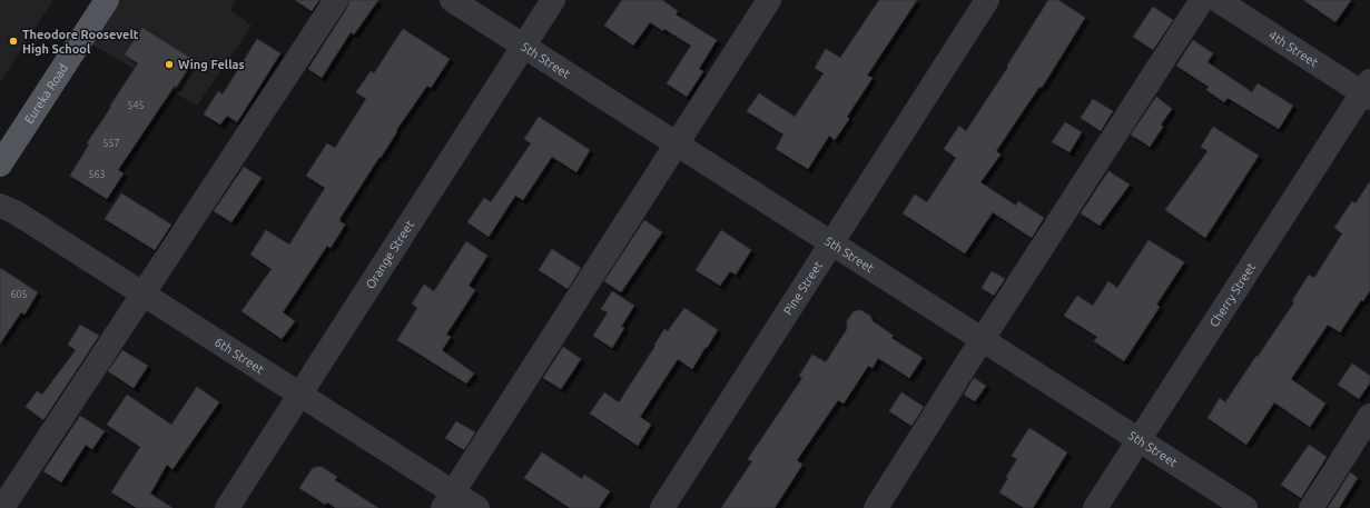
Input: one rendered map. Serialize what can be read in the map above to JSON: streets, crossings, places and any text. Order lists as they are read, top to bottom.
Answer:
{
  "streets": {
    "main road": ["Eureka Road"],
    "street": [
      "4th Street",
      "5th Street",
      "Orange Street",
      "Pine Street",
      "Cherry Street",
      "6th Street"
    ]
  },
  "crossings": [
    ["4th Street", "Cherry Street"],
    ["5th Street", "Orange Street"],
    ["5th Street", "Pine Street"],
    ["5th Street", "Cherry Street"],
    ["Orange Street", "6th Street"]
  ],
  "places": ["Theodore Roosevelt High School", "Wing Fellas"],
  "house_numbers": [
    "545",
    "557",
    "563",
    "605"
  ]
}
